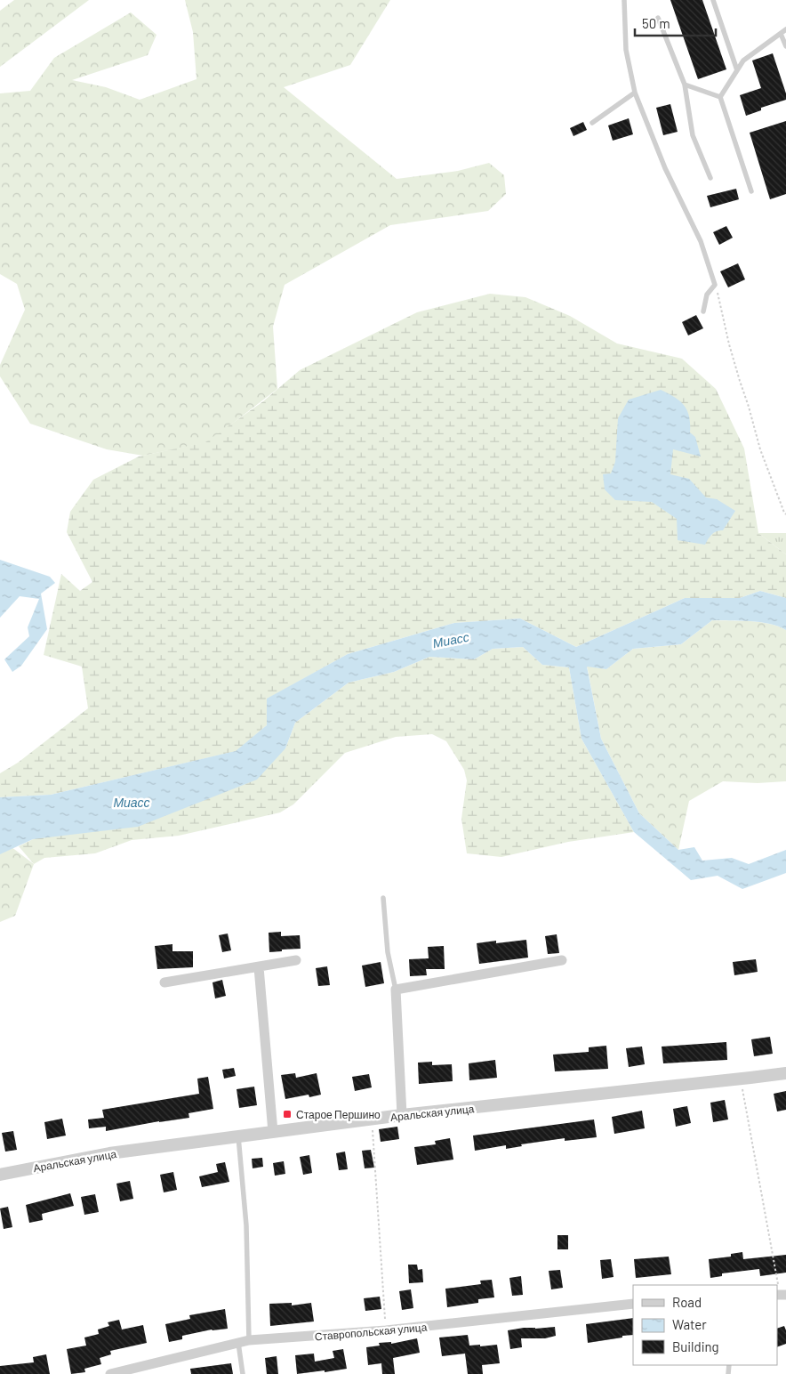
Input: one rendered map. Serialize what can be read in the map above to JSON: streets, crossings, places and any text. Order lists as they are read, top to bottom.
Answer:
{
  "streets": {
    "street": ["Аральская улица", "Ставропольская улица"]
  },
  "water": ["Миасс"],
  "places": {
    "transit": ["Старое Першино"]
  },
  "legend": ["Road", "Water", "Building"],
  "scale_bar": "50 m"
}
